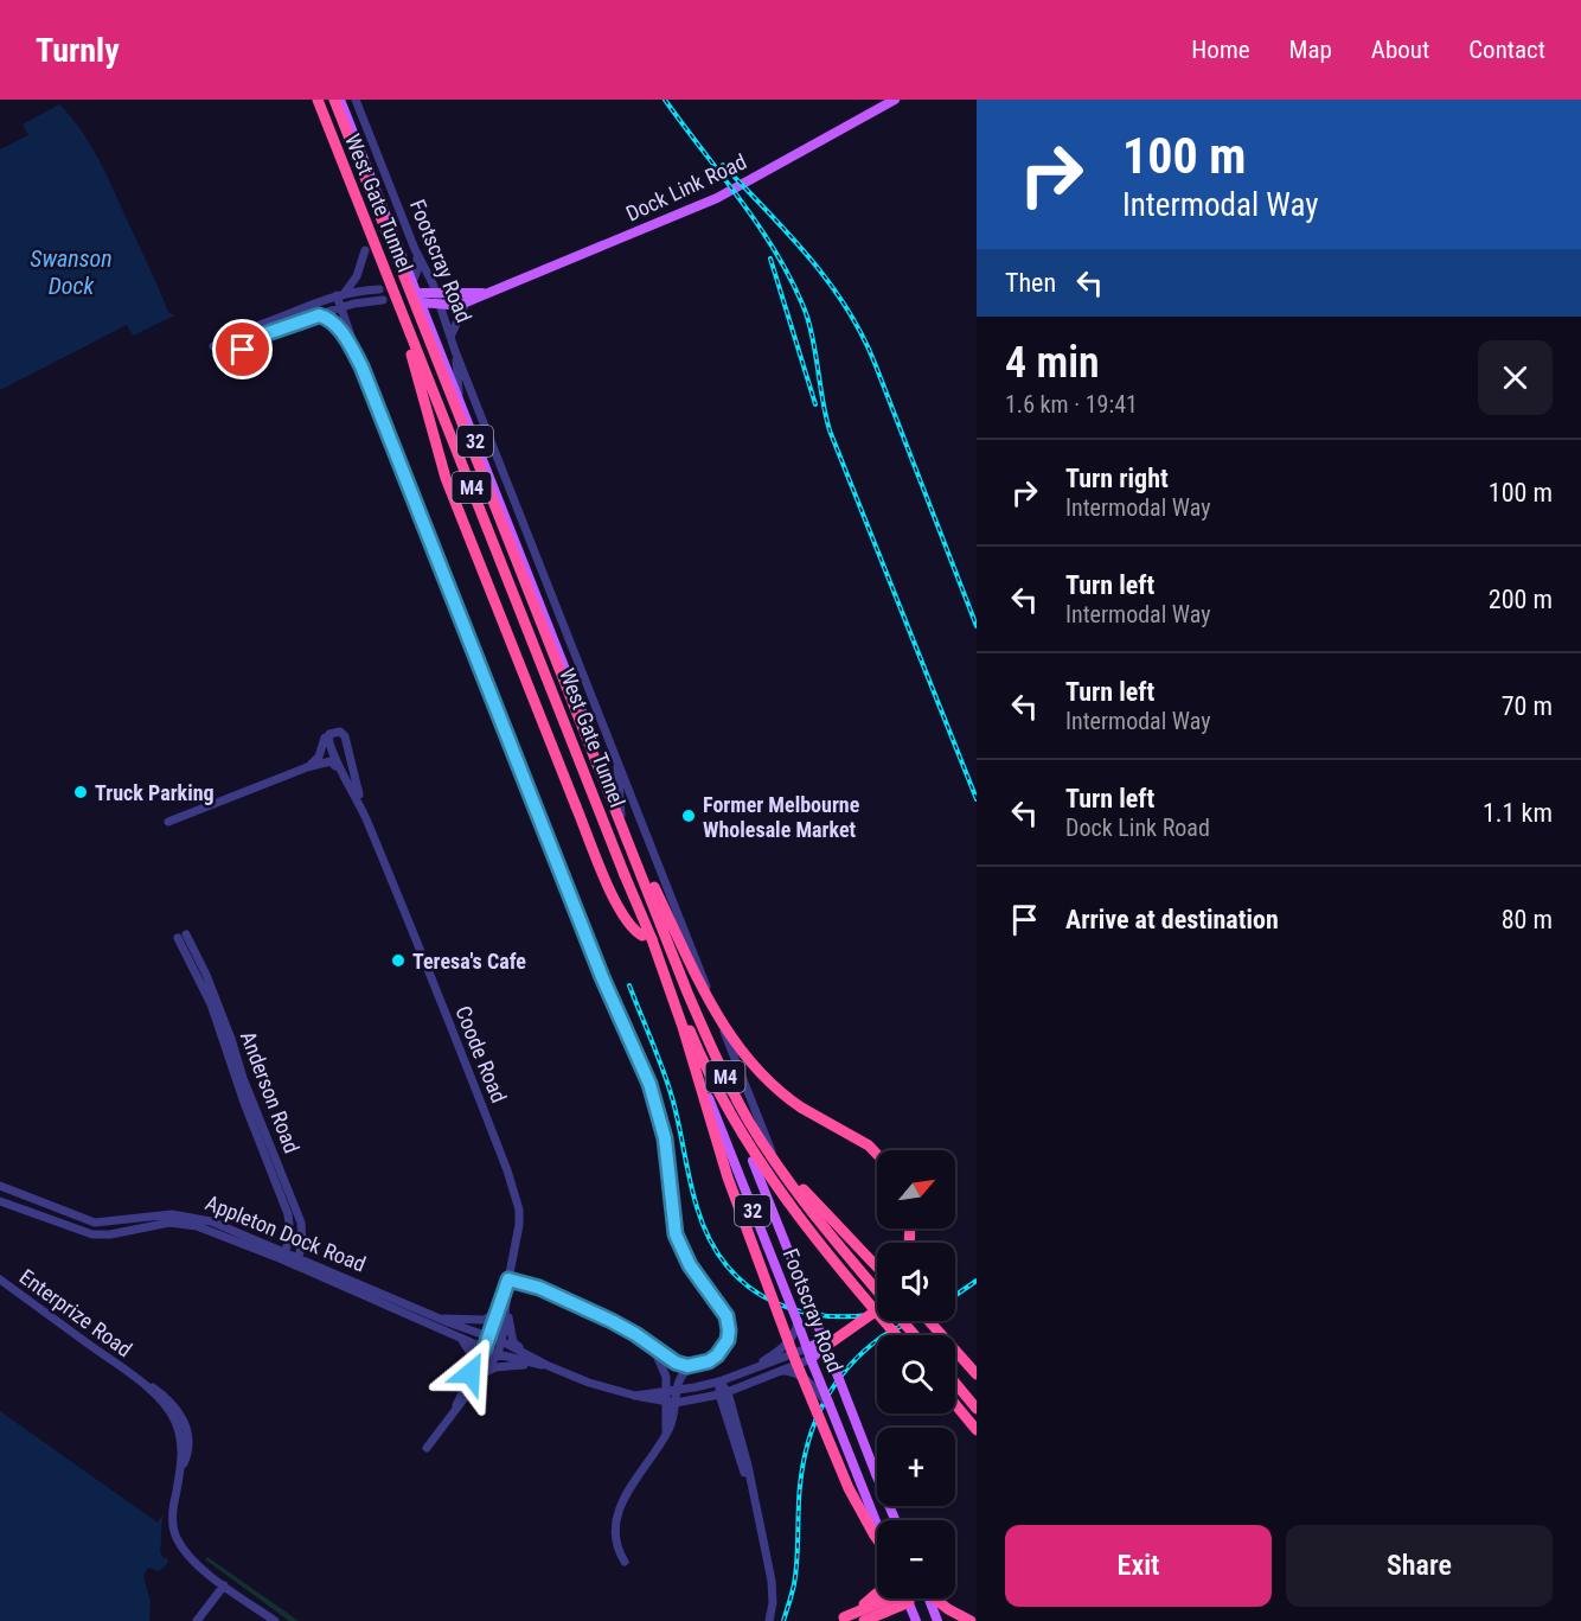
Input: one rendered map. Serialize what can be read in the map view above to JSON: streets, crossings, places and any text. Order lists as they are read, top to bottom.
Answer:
{
  "streets": {
    "highway": ["West Gate Tunnel", "M4"],
    "main road": [
      "Dock Link Road",
      "Footscray Road",
      "32",
      "Appleton Dock Road"
    ],
    "street": ["Coode Road", "Anderson Road", "Enterprize Road"]
  },
  "crossings": [
    ["Dock Link Road", "Footscray Road"],
    ["West Gate Tunnel", "Footscray Road"],
    ["Footscray Road", "Appleton Dock Road"],
    ["Coode Road", "Appleton Dock Road"],
    ["Anderson Road", "Appleton Dock Road"]
  ],
  "water": ["Swanson Dock"],
  "places": ["Truck Parking", "Former Melbourne Wholesale Market", "Teresa's Cafe"],
  "north": "top right",
  "page": {
    "header": "Turnly",
    "nav": [
      "Home",
      "Map",
      "About",
      "Contact"
    ],
    "turn": ["100 m", "Intermodal Way"],
    "then": "Then",
    "heading": ["4 min", "1.6 km · 19:41"],
    "list": [
      {
        "name": "Turn right",
        "note": "Intermodal Way",
        "value": "100 m"
      },
      {
        "name": "Turn left",
        "note": "Intermodal Way",
        "value": "200 m"
      },
      {
        "name": "Turn left",
        "note": "Intermodal Way",
        "value": "70 m"
      },
      {
        "name": "Turn left",
        "note": "Dock Link Road",
        "value": "1.1 km"
      },
      {
        "name": "Arrive at destination",
        "value": "80 m"
      }
    ],
    "map_buttons": ["+", "−"],
    "buttons": ["Exit", "Share"]
  }
}
